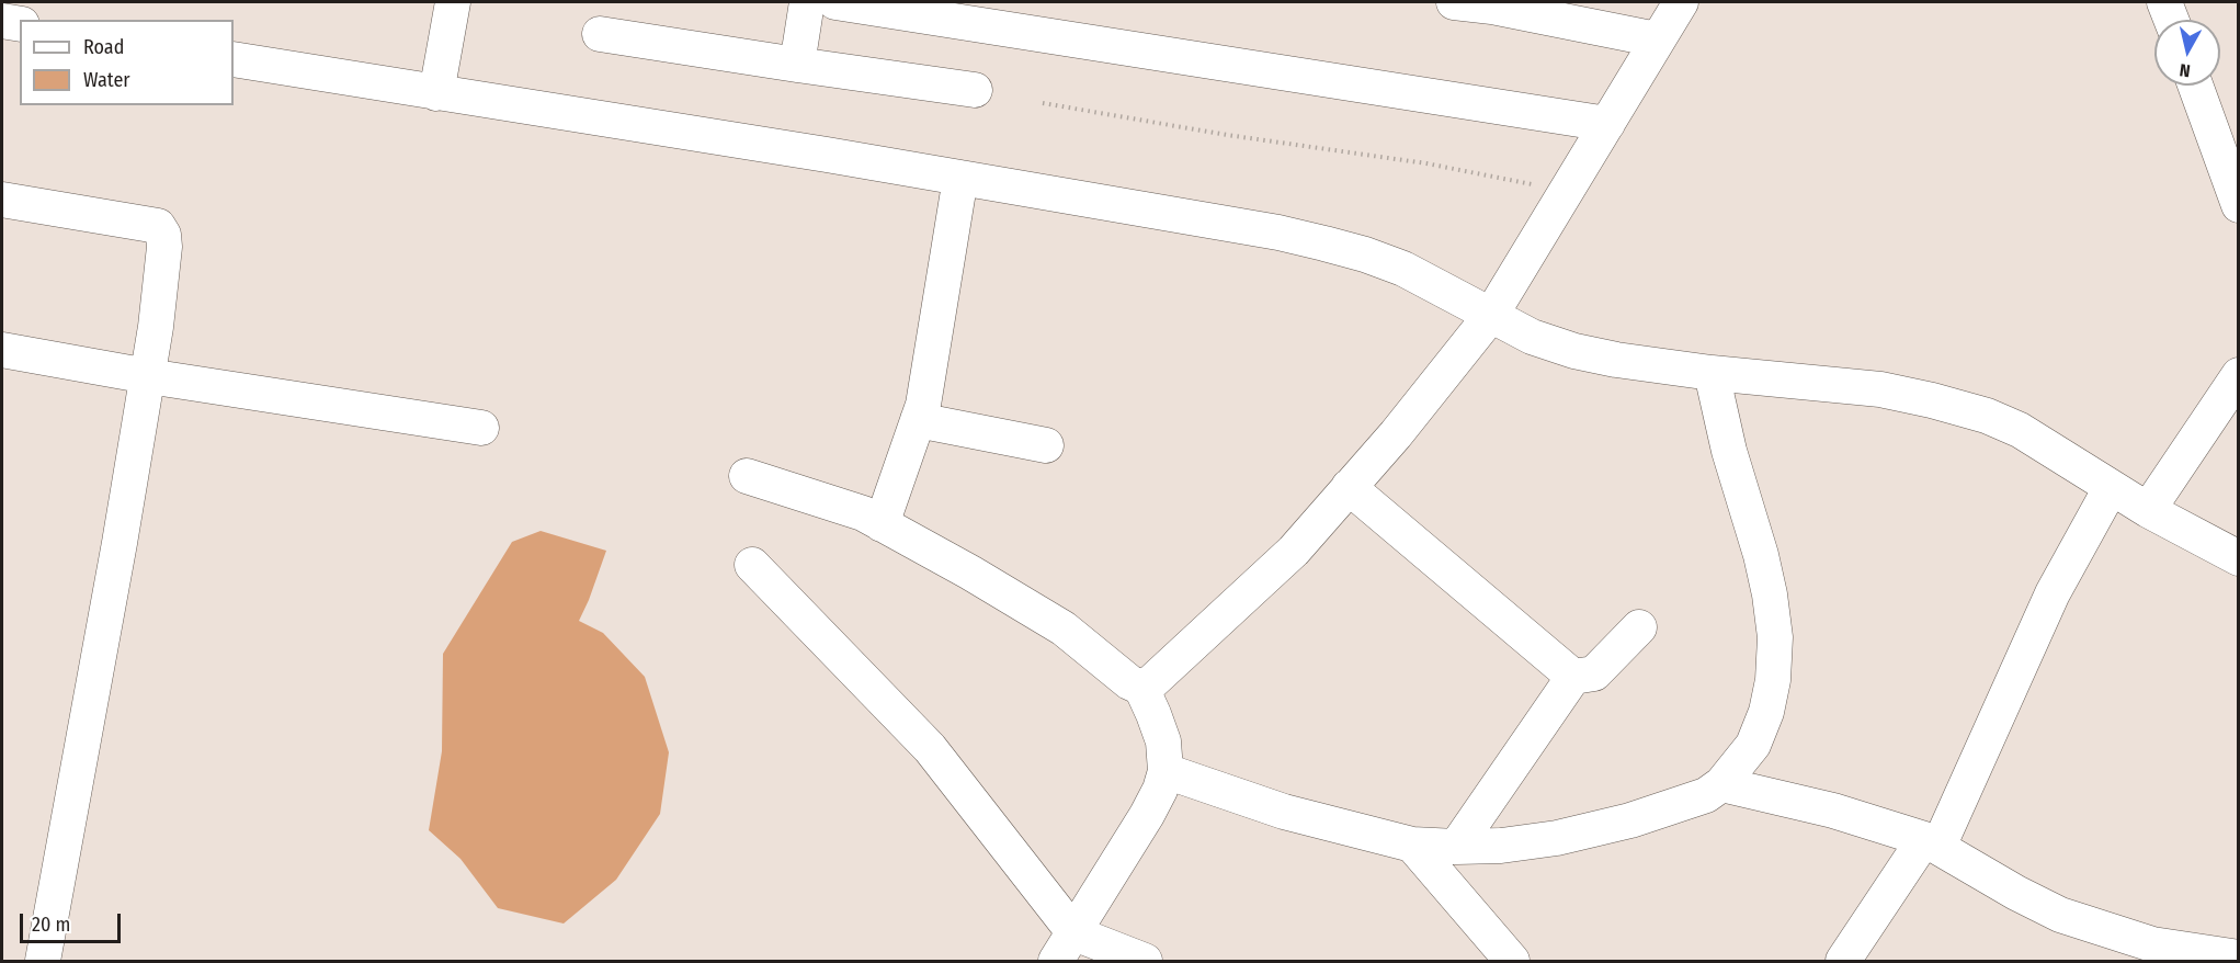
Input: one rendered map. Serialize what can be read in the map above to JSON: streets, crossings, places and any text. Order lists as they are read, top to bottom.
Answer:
{
  "legend": ["Road", "Water"],
  "scale_bar": "20 m",
  "north": "bottom"
}
